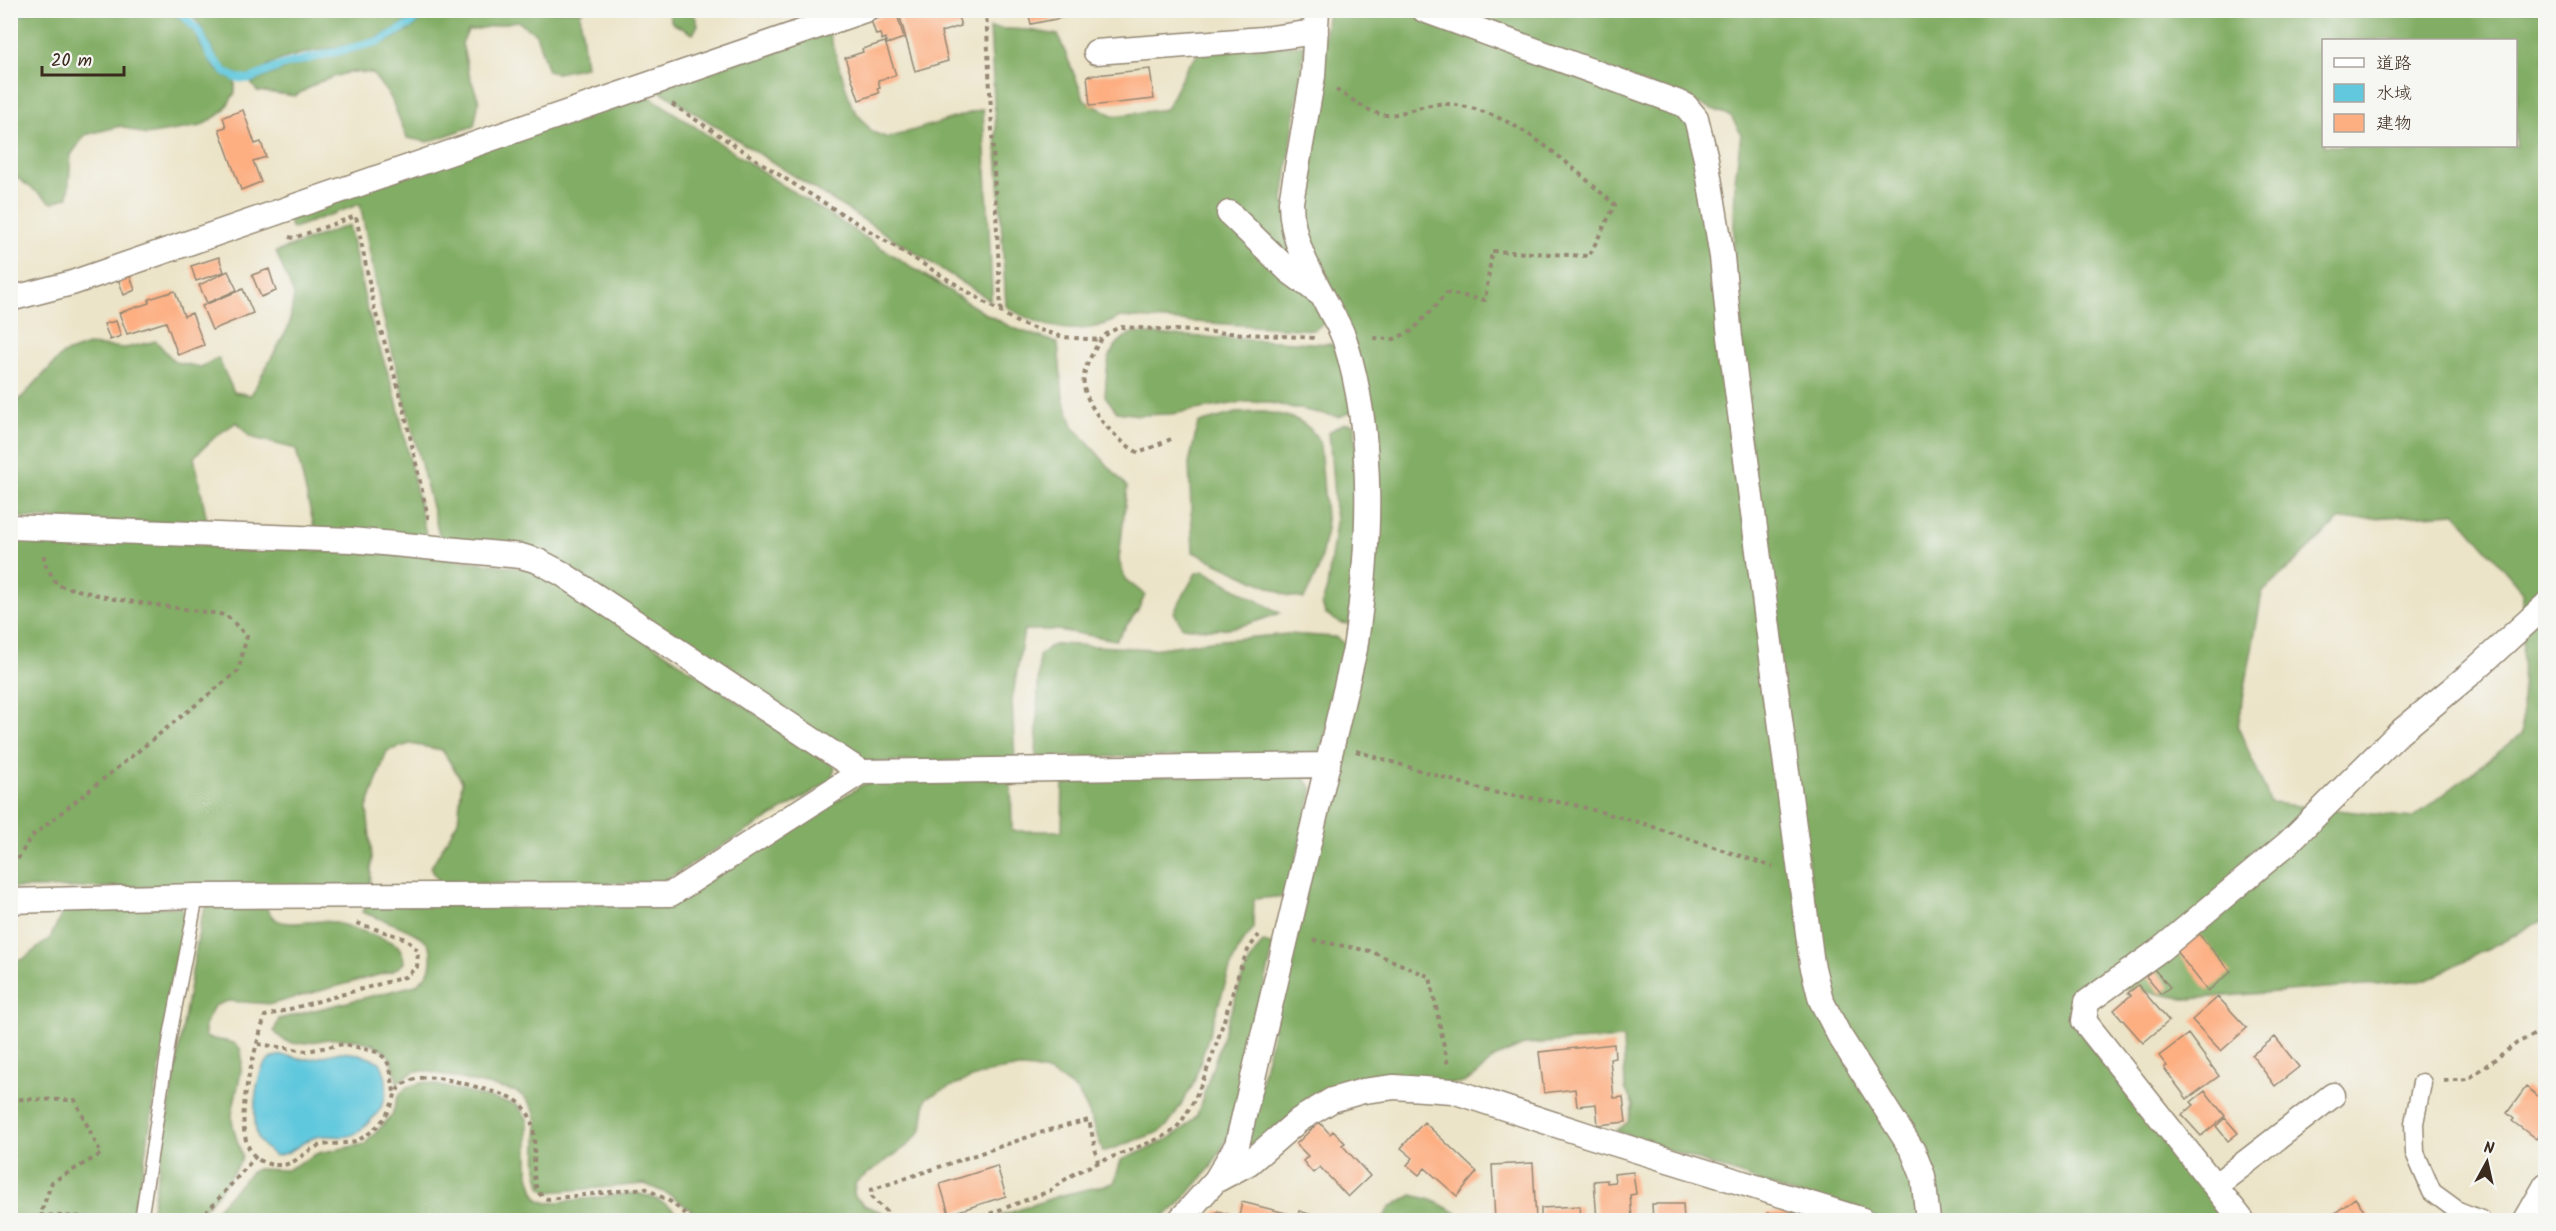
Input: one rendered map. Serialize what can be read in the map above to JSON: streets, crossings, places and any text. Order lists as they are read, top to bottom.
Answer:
{
  "legend": ["道路", "水域", "建物"],
  "scale_bar": "20 m",
  "north": "top"
}
